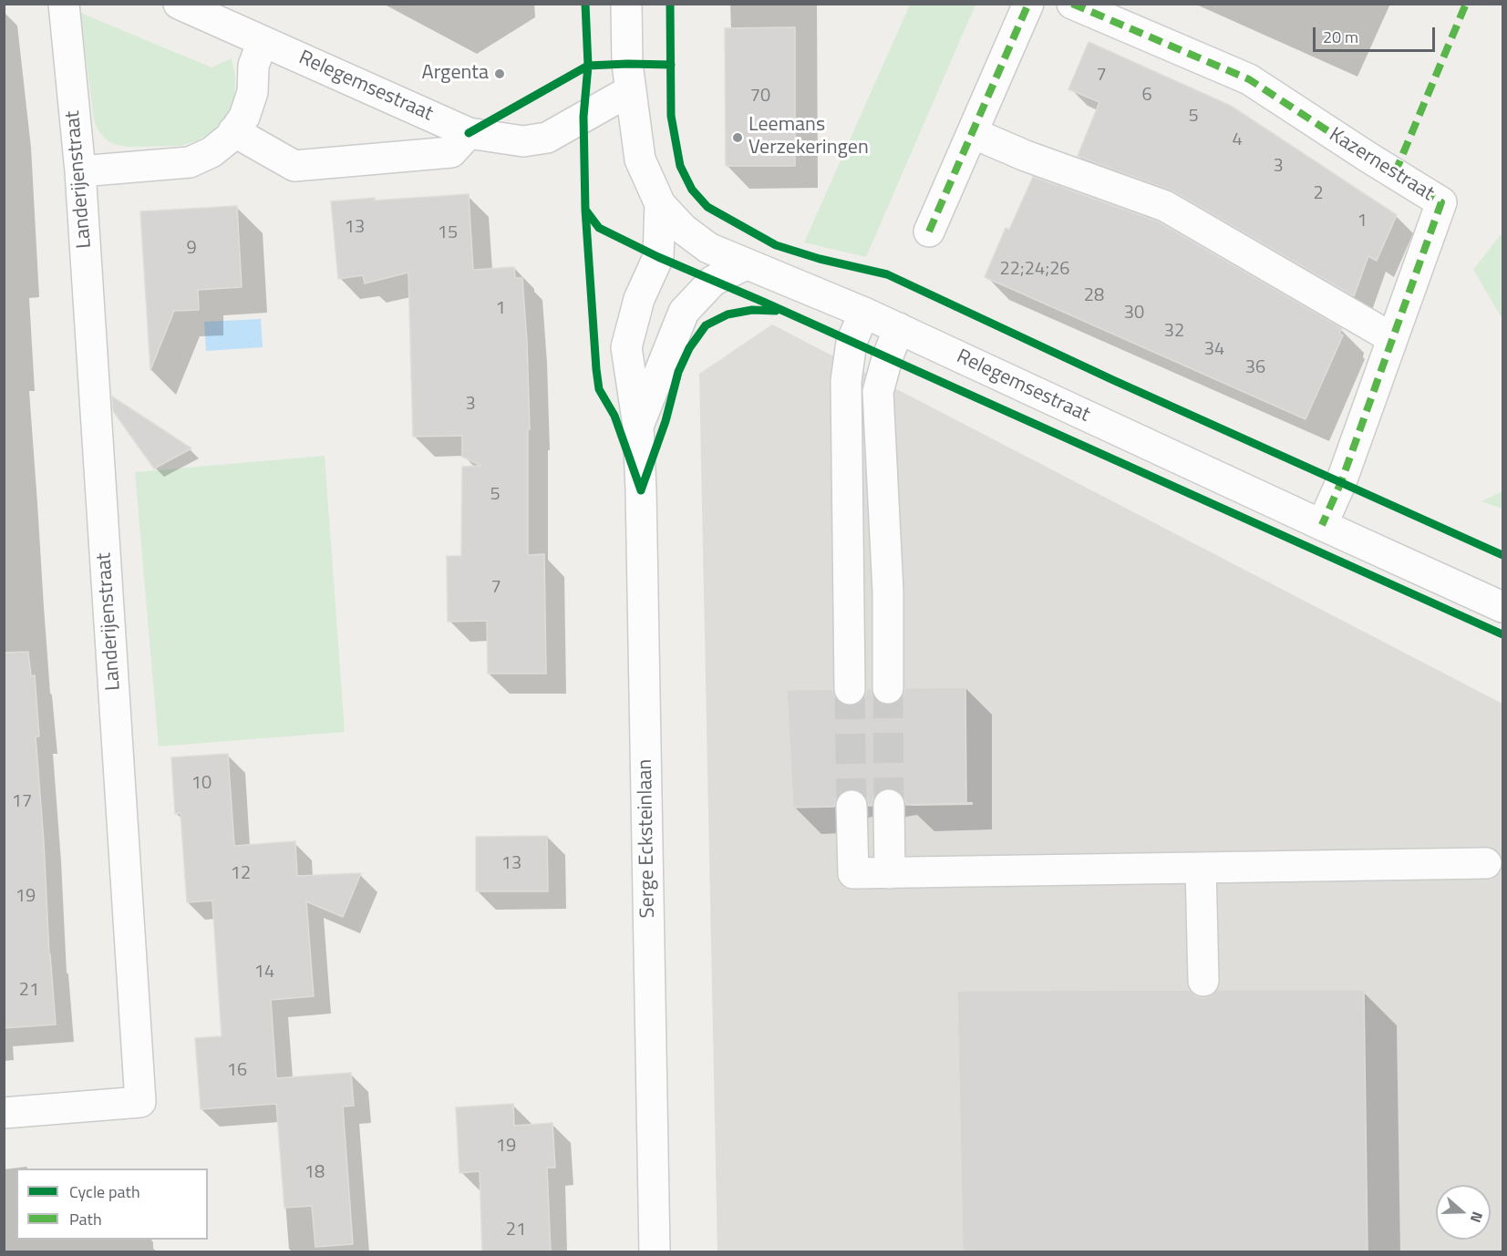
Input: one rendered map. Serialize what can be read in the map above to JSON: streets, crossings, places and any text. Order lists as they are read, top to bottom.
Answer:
{
  "streets": {
    "street": [
      "Relegemsestraat",
      "Kazernestraat",
      "Landerijenstraat",
      "Serge Ecksteinlaan"
    ]
  },
  "crossings": [
    ["Relegemsestraat", "Kazernestraat"],
    ["Relegemsestraat", "Serge Ecksteinlaan"]
  ],
  "places": ["Argenta", "Leemans Verzekeringen"],
  "house_numbers": [
    "7",
    "6",
    "70",
    "5",
    "4",
    "3",
    "2",
    "1",
    "13",
    "15",
    "9",
    "22;24;26",
    "28",
    "1",
    "30",
    "32",
    "34",
    "36",
    "3",
    "5",
    "7",
    "10",
    "17",
    "13",
    "12",
    "19",
    "14",
    "21",
    "16",
    "19",
    "18",
    "21"
  ],
  "legend": ["Cycle path", "Path"],
  "scale_bar": "20 m",
  "north": "right"
}
